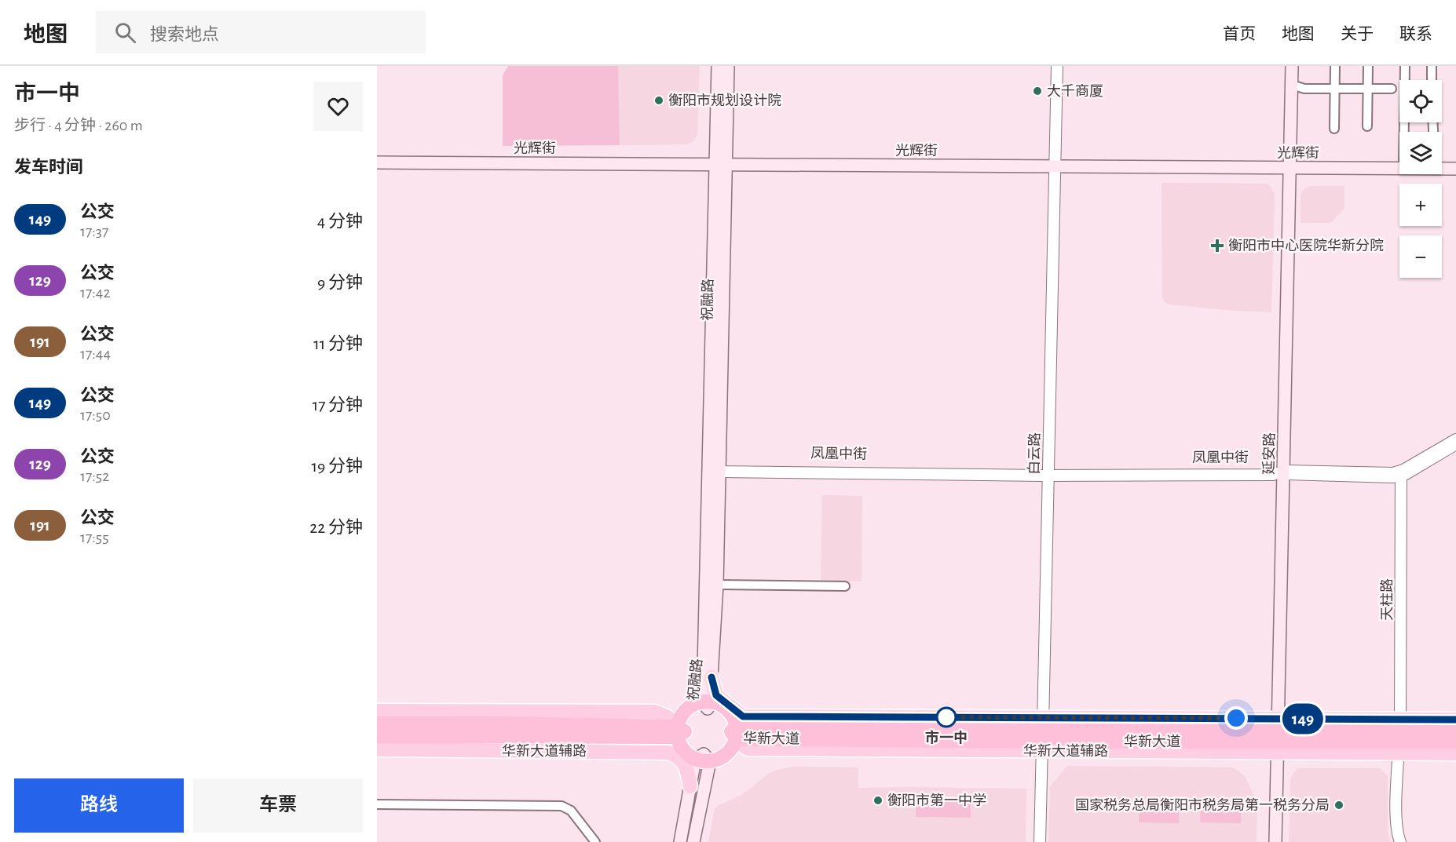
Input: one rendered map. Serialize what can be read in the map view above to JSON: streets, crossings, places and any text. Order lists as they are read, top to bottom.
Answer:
{
  "streets": {
    "highway": ["华新大道"],
    "main road": [
      "光辉街",
      "祝融路",
      "延安路",
      "华新大道辅路"
    ],
    "street": ["凤凰中街", "白云路", "天柱路"]
  },
  "crossings": [
    ["光辉街", "祝融路"],
    ["光辉街", "白云路"],
    ["光辉街", "延安路"],
    ["祝融路", "凤凰中街"],
    ["祝融路", "华新大道"],
    ["祝融路", "华新大道辅路"],
    ["凤凰中街", "白云路"],
    ["凤凰中街", "延安路"],
    ["凤凰中街", "天柱路"],
    ["白云路", "华新大道"],
    ["白云路", "华新大道辅路"],
    ["延安路", "华新大道"],
    ["延安路", "华新大道辅路"],
    ["天柱路", "华新大道"],
    ["天柱路", "华新大道辅路"],
    ["华新大道", "华新大道辅路"]
  ],
  "places": {
    "other": [
      "大千商厦",
      "衡阳市规划设计院",
      "市一中",
      "衡阳市第一中学",
      "国家税务总局衡阳市税务局第一税务分局"
    ],
    "health": ["衡阳市中心医院华新分院"]
  },
  "lines": ["bus line 149"],
  "page": {
    "header": "地图",
    "search": "搜索地点",
    "nav": [
      "首页",
      "地图",
      "关于",
      "联系"
    ],
    "heading": [
      ["市一中", "步行 · 4 分钟 · 260 m"],
      "发车时间"
    ],
    "on_map": "149",
    "map_buttons": ["+", "−"],
    "list": [
      {
        "mark": "149",
        "name": "公交",
        "note": "17:37",
        "value": "4 分钟"
      },
      {
        "mark": "129",
        "name": "公交",
        "note": "17:42",
        "value": "9 分钟"
      },
      {
        "mark": "191",
        "name": "公交",
        "note": "17:44",
        "value": "11 分钟"
      },
      {
        "mark": "149",
        "name": "公交",
        "note": "17:50",
        "value": "17 分钟"
      },
      {
        "mark": "129",
        "name": "公交",
        "note": "17:52",
        "value": "19 分钟"
      },
      {
        "mark": "191",
        "name": "公交",
        "note": "17:55",
        "value": "22 分钟"
      }
    ],
    "buttons": ["路线", "车票"]
  }
}
